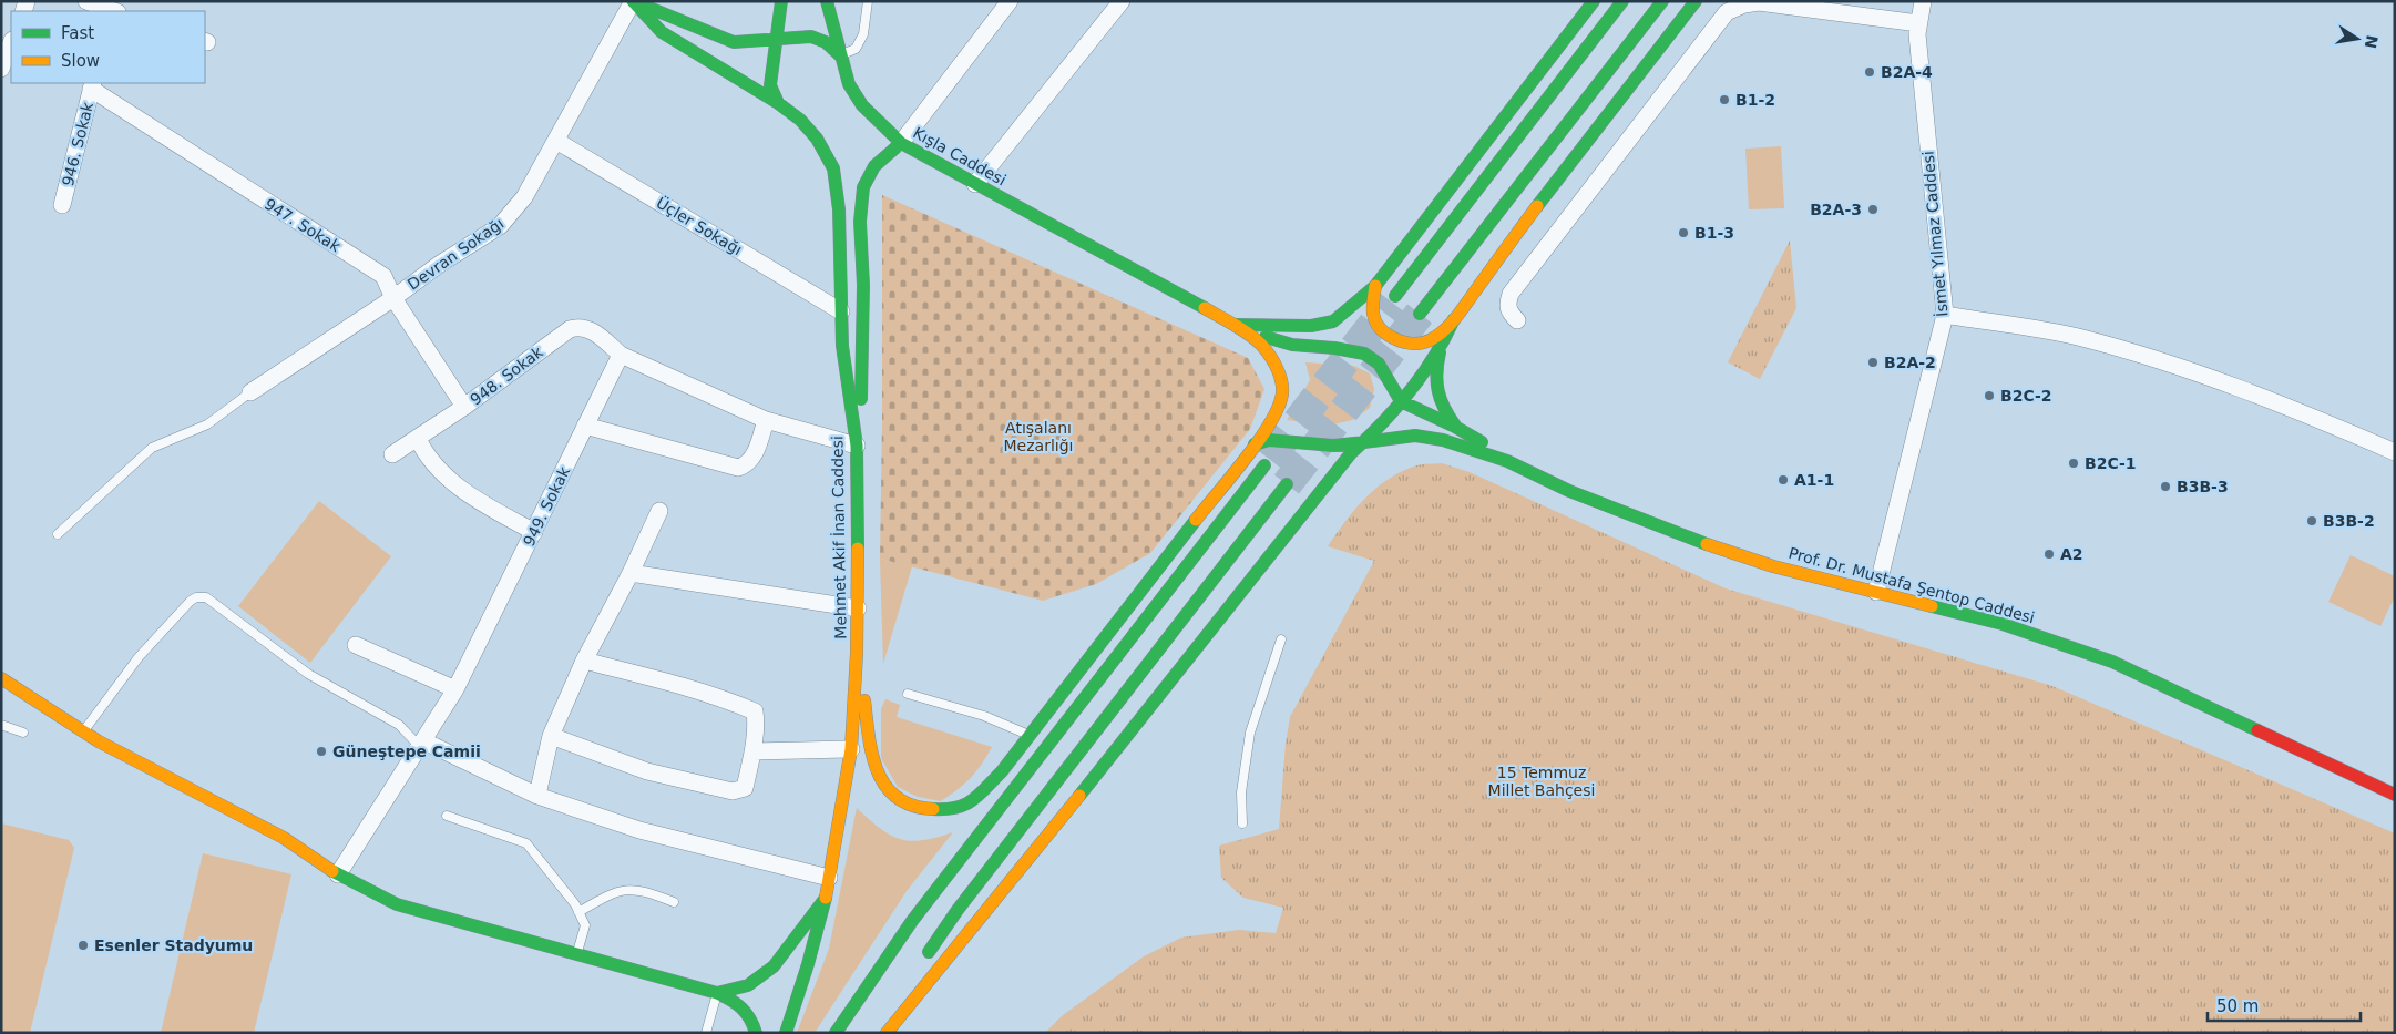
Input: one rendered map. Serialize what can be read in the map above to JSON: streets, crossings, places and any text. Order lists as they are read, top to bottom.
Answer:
{
  "streets": {
    "main road": ["Kışla Caddesi", "Mehmet Akif İnan Caddesi", "Prof. Dr. Mustafa Şentop Caddesi"],
    "street": [
      "946. Sokak",
      "947. Sokak",
      "Üçler Sokağı",
      "İsmet Yılmaz Caddesi",
      "Devran Sokağı",
      "948. Sokak",
      "949. Sokak"
    ]
  },
  "crossings": [
    ["946. Sokak", "947. Sokak"],
    ["947. Sokak", "Devran Sokağı"],
    ["947. Sokak", "948. Sokak"],
    ["Üçler Sokağı", "Devran Sokağı"],
    ["Üçler Sokağı", "Mehmet Akif İnan Caddesi"],
    ["İsmet Yılmaz Caddesi", "Prof. Dr. Mustafa Şentop Caddesi"],
    ["948. Sokak", "949. Sokak"]
  ],
  "parks": ["Atışalanı Mezarlığı", "15 Temmuz Millet Bahçesi"],
  "places": [
    "B2A-4",
    "B1-2",
    "B2A-3",
    "B1-3",
    "B2A-2",
    "B2C-2",
    "B2C-1",
    "A1-1",
    "B3B-3",
    "B3B-2",
    "A2",
    "Güneştepe Camii",
    "Esenler Stadyumu"
  ],
  "legend": ["Fast", "Slow"],
  "scale_bar": "50 m",
  "north": "right"
}
